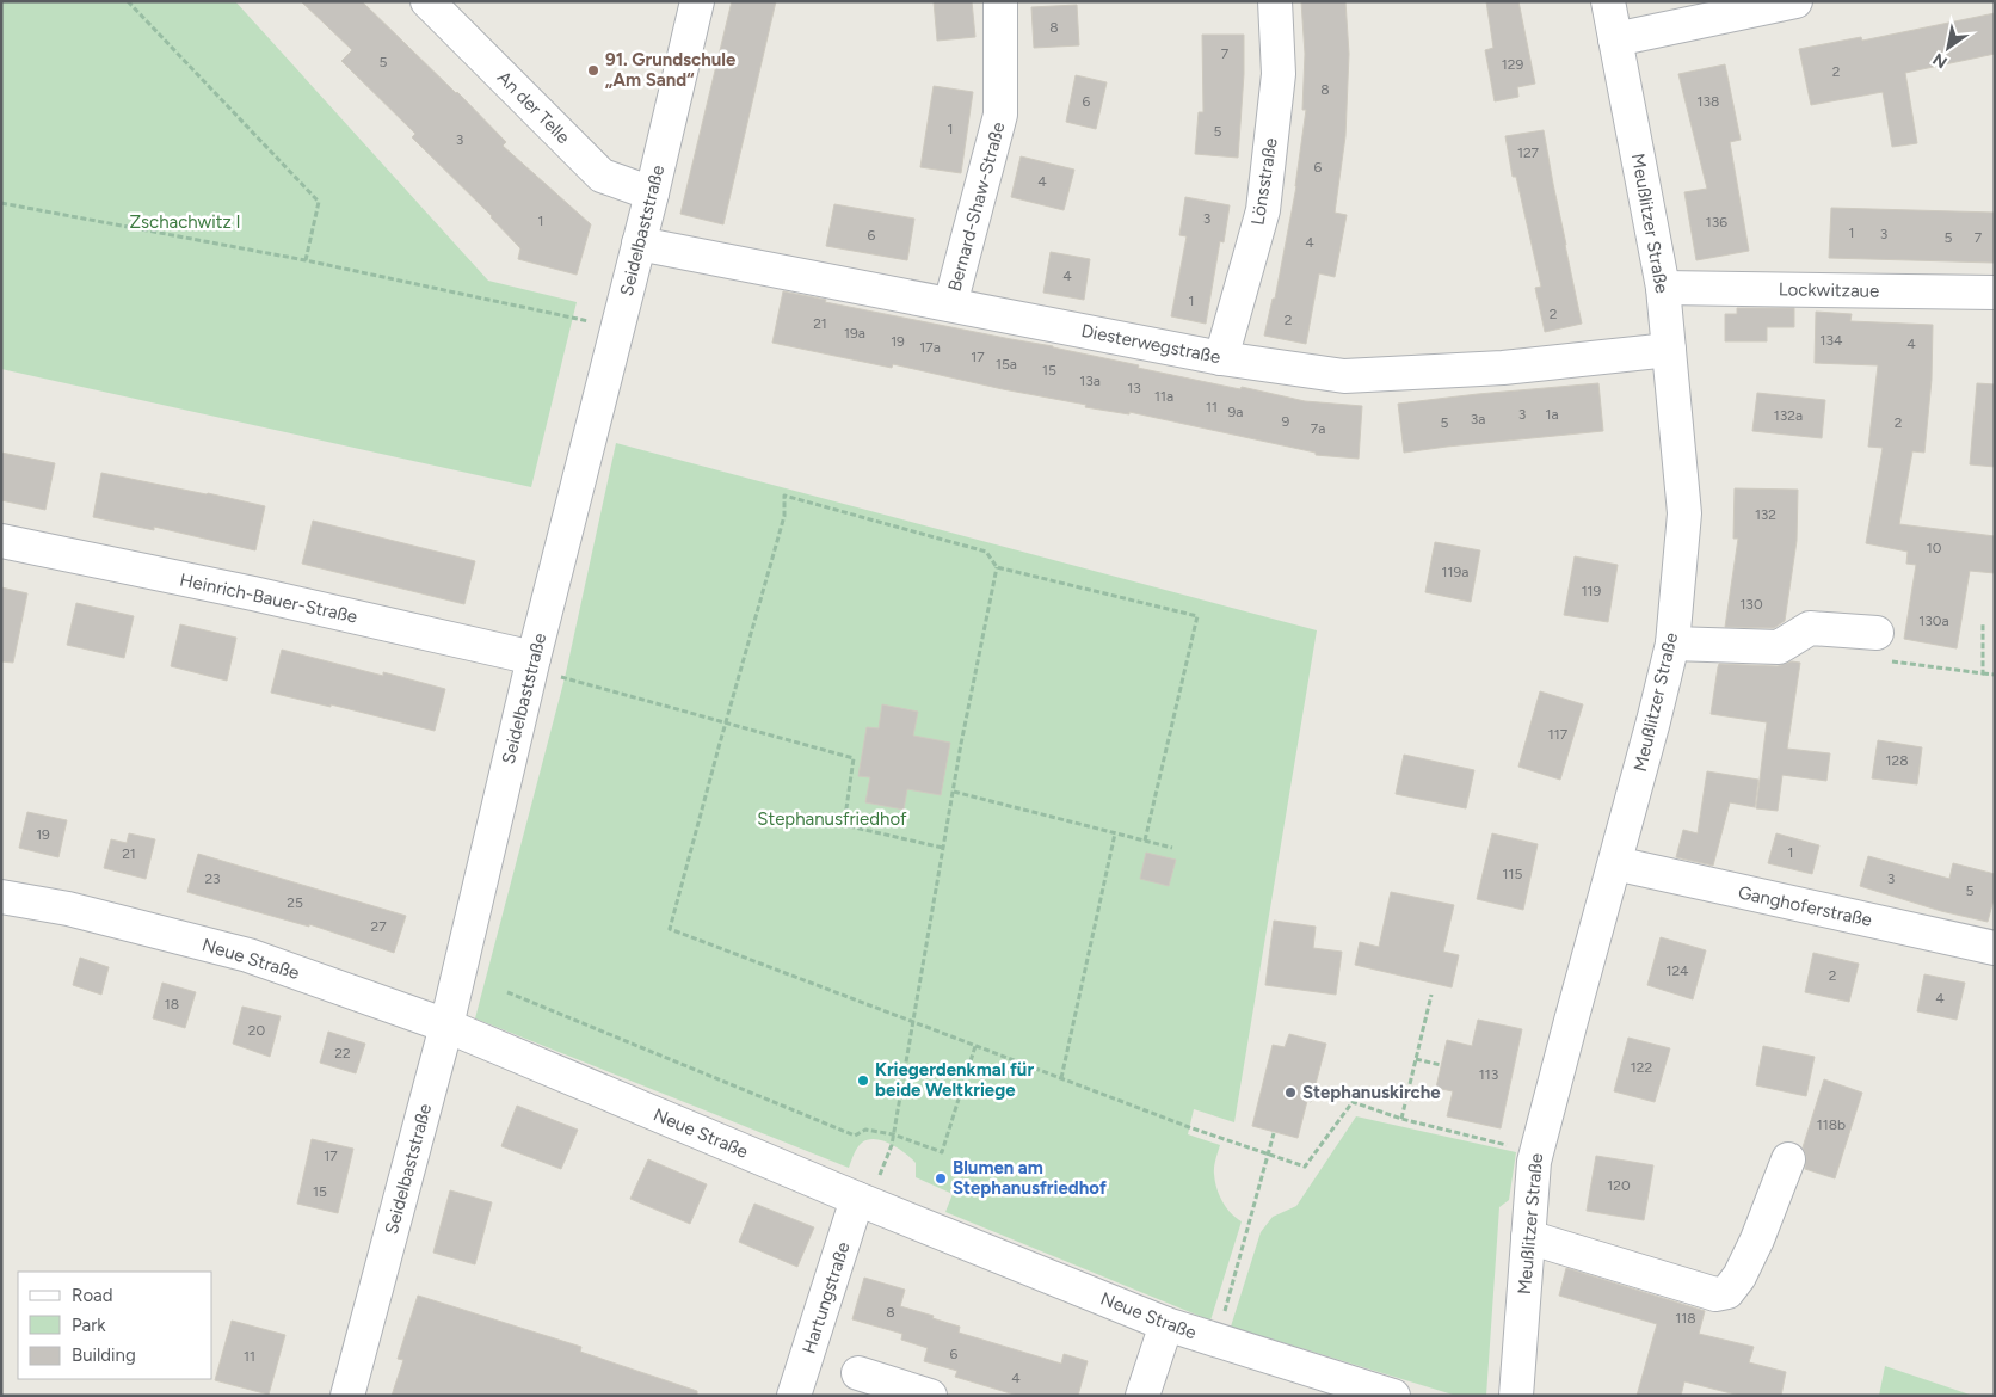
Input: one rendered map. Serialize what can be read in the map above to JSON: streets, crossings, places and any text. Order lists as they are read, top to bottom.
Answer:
{
  "streets": {
    "street": [
      "An der Telle",
      "Lönsstraße",
      "Bernard-Shaw-Straße",
      "Meußlitzer Straße",
      "Seidelbaststraße",
      "Lockwitzaue",
      "Diesterwegstraße",
      "Heinrich-Bauer-Straße",
      "Ganghoferstraße",
      "Neue Straße",
      "Hartungstraße"
    ]
  },
  "crossings": [
    ["An der Telle", "Seidelbaststraße"],
    ["Lönsstraße", "Diesterwegstraße"],
    ["Bernard-Shaw-Straße", "Diesterwegstraße"],
    ["Meußlitzer Straße", "Lockwitzaue"],
    ["Meußlitzer Straße", "Diesterwegstraße"],
    ["Meußlitzer Straße", "Ganghoferstraße"],
    ["Seidelbaststraße", "Diesterwegstraße"],
    ["Seidelbaststraße", "Heinrich-Bauer-Straße"],
    ["Seidelbaststraße", "Neue Straße"],
    ["Neue Straße", "Hartungstraße"]
  ],
  "parks": ["Zschachwitz I", "Stephanusfriedhof"],
  "places": [
    "91. Grundschule „Am Sand“",
    "Kriegerdenkmal für beide Weltkriege",
    "Stephanuskirche",
    "Blumen am Stephanusfriedhof"
  ],
  "house_numbers": [
    "8",
    "7",
    "5",
    "129",
    "2",
    "8",
    "6",
    "138",
    "1",
    "5",
    "3",
    "127",
    "6",
    "4",
    "3",
    "1",
    "136",
    "1",
    "3",
    "6",
    "5",
    "7",
    "4",
    "4",
    "1",
    "2",
    "2",
    "21",
    "19a",
    "134",
    "19",
    "4",
    "17a",
    "17",
    "15a",
    "15",
    "13a",
    "13",
    "11a",
    "11",
    "9a",
    "3",
    "1a",
    "132a",
    "3a",
    "9",
    "5",
    "2",
    "7a",
    "132",
    "10",
    "119a",
    "119",
    "130",
    "130a",
    "117",
    "128",
    "19",
    "1",
    "21",
    "115",
    "23",
    "3",
    "5",
    "25",
    "27",
    "124",
    "2",
    "4",
    "18",
    "20",
    "22",
    "122",
    "113",
    "118b",
    "17",
    "120",
    "15",
    "8",
    "118",
    "6",
    "11",
    "4"
  ],
  "legend": ["Road", "Park", "Building"],
  "north": "bottom left"
}
